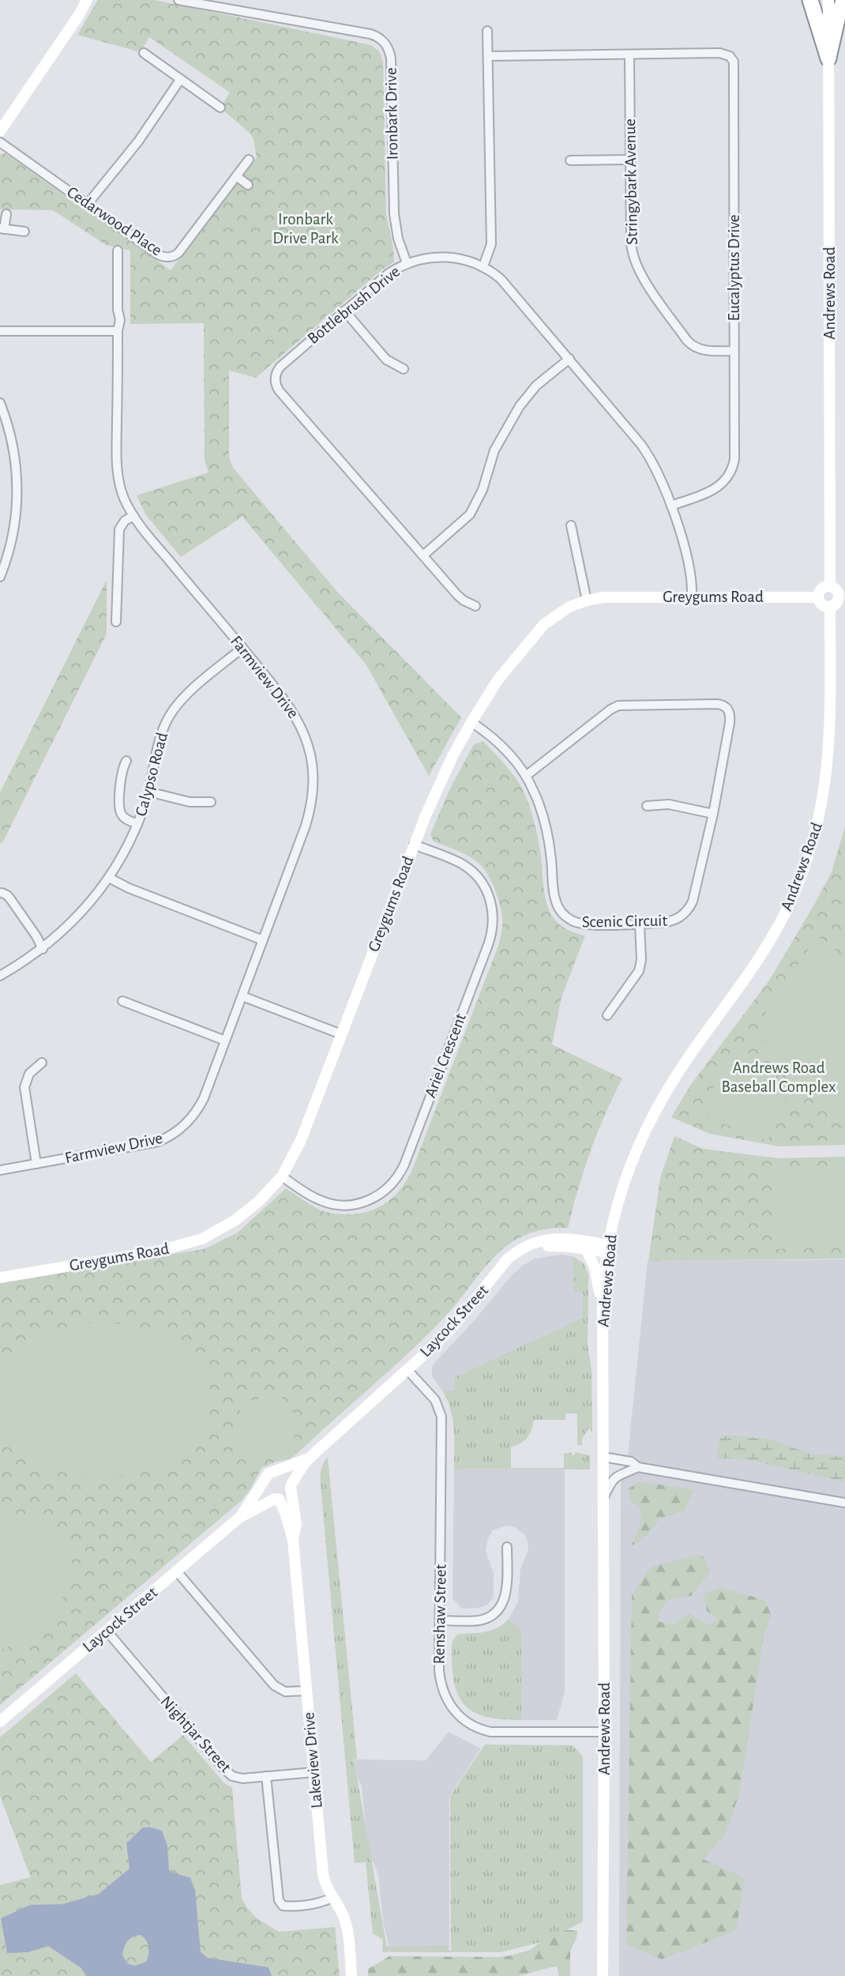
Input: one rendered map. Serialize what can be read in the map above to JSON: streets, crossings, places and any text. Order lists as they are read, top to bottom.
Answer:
{
  "streets": {
    "street": [
      "Ironbark Drive",
      "Stringybark Avenue",
      "Cedarwood Place",
      "Eucalyptus Drive",
      "Andrews Road",
      "Bottlebrush Drive",
      "Greygums Road",
      "Farmview Drive",
      "Calypso Road",
      "Scenic Circuit",
      "Ariel Crescent",
      "Laycock Street",
      "Renshaw Street",
      "Nightjar Street",
      "Lakeview Drive"
    ]
  },
  "crossings": [
    ["Ironbark Drive", "Bottlebrush Drive"],
    ["Stringybark Avenue", "Eucalyptus Drive"],
    ["Andrews Road", "Greygums Road"],
    ["Andrews Road", "Laycock Street"],
    ["Andrews Road", "Renshaw Street"],
    ["Bottlebrush Drive", "Greygums Road"],
    ["Greygums Road", "Scenic Circuit"],
    ["Greygums Road", "Ariel Crescent"],
    ["Farmview Drive", "Calypso Road"],
    ["Laycock Street", "Renshaw Street"],
    ["Laycock Street", "Nightjar Street"],
    ["Laycock Street", "Lakeview Drive"],
    ["Nightjar Street", "Lakeview Drive"]
  ],
  "parks": ["Ironbark Drive Park", "Andrews Road Baseball Complex"]
}
